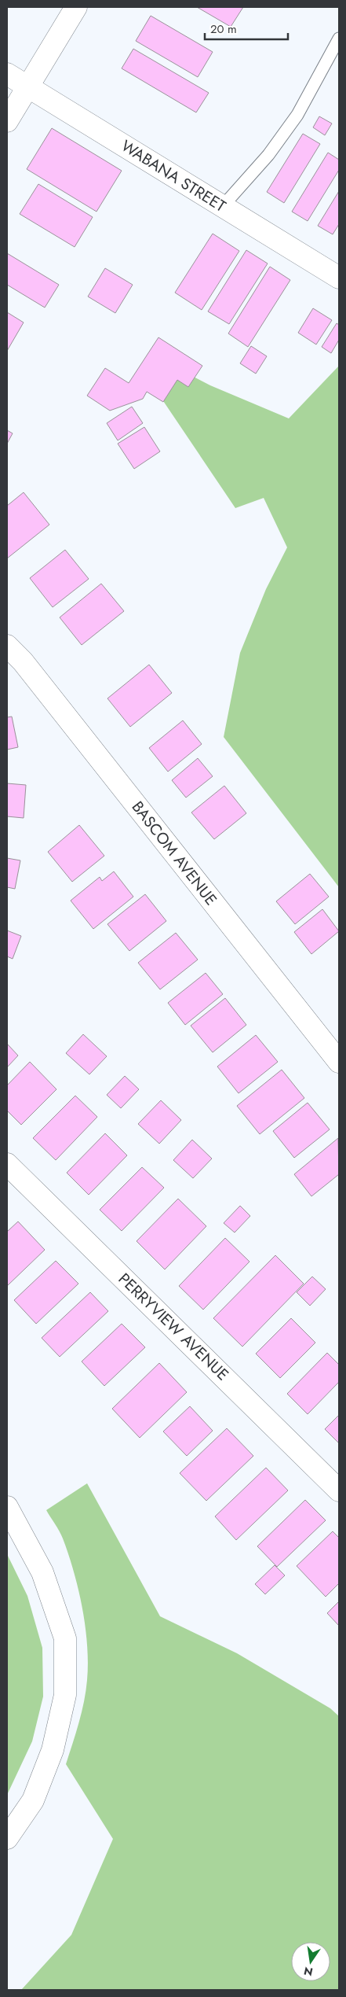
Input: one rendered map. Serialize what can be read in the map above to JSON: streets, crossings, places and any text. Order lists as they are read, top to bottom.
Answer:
{
  "streets": {
    "street": ["WABANA STREET", "BASCOM AVENUE", "PERRYVIEW AVENUE"]
  },
  "scale_bar": "20 m",
  "north": "bottom"
}
